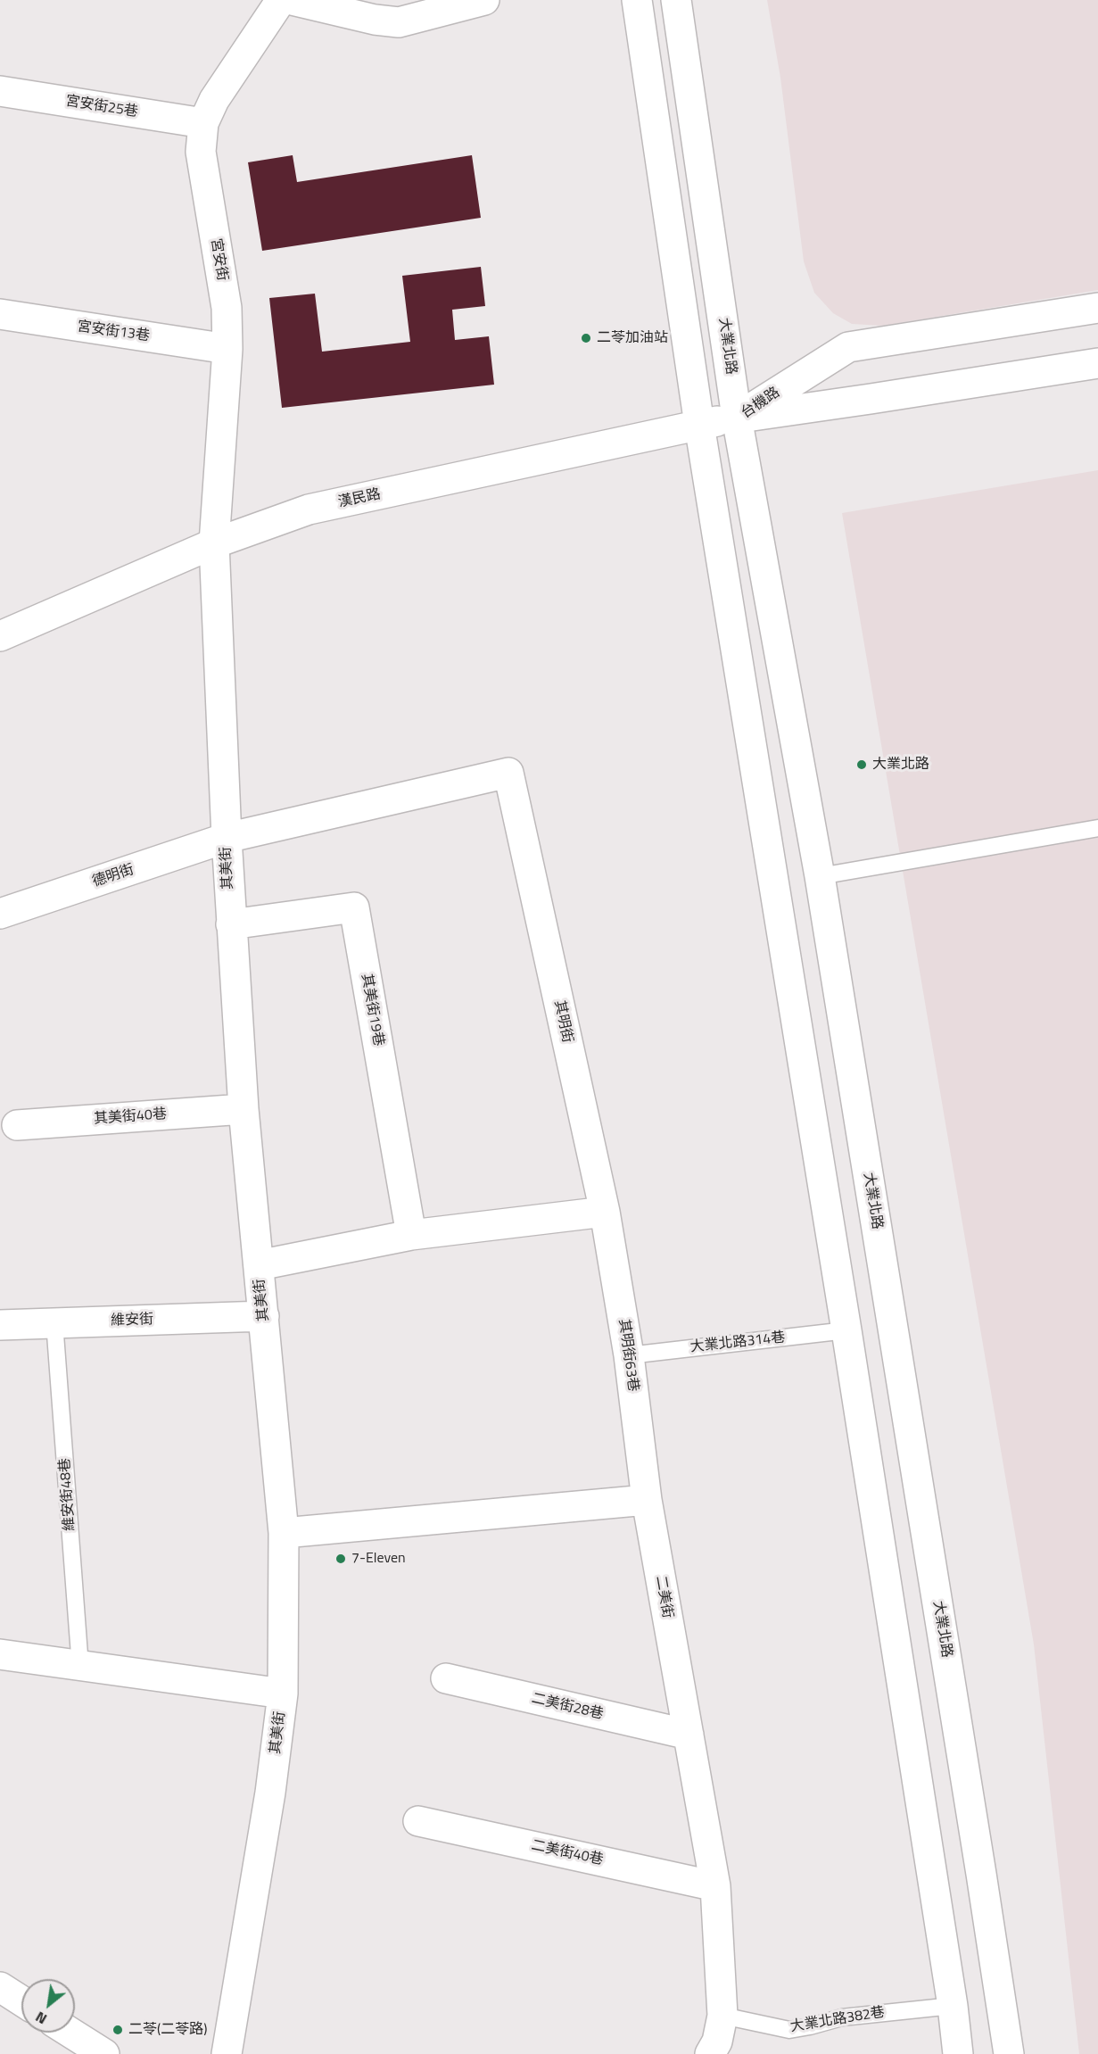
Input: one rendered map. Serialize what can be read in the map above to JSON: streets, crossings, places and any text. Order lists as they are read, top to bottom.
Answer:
{
  "streets": {
    "street": [
      "宮安街25巷",
      "宮安街",
      "宮安街13巷",
      "大業北路",
      "台機路",
      "漢民路",
      "其美街",
      "德明街",
      "其美街19巷",
      "其明街",
      "其美街40巷",
      "維安街",
      "其明街63巷",
      "二美街",
      "二美街28巷",
      "二美街40巷"
    ],
    "lane": ["大業北路314巷", "維安街48巷", "大業北路382巷"]
  },
  "crossings": [
    ["宮安街25巷", "宮安街"],
    ["宮安街", "宮安街13巷"],
    ["宮安街", "漢民路"],
    ["宮安街", "其美街"],
    ["大業北路", "台機路"],
    ["大業北路", "漢民路"],
    ["台機路", "漢民路"],
    ["漢民路", "其美街"],
    ["其美街", "德明街"],
    ["其美街", "其美街19巷"],
    ["其美街", "其明街"],
    ["其美街", "其美街40巷"],
    ["其美街", "維安街"],
    ["德明街", "其明街"],
    ["其明街", "其明街63巷"],
    ["維安街", "維安街48巷"],
    ["大業北路314巷", "其明街63巷"],
    ["其明街63巷", "二美街"],
    ["二美街", "二美街28巷"],
    ["二美街", "二美街40巷"],
    ["二美街", "大業北路382巷"]
  ],
  "places": [
    "二苓加油站",
    "大業北路",
    "7-Eleven",
    "二苓(二苓路)"
  ],
  "north": "bottom left"
}
